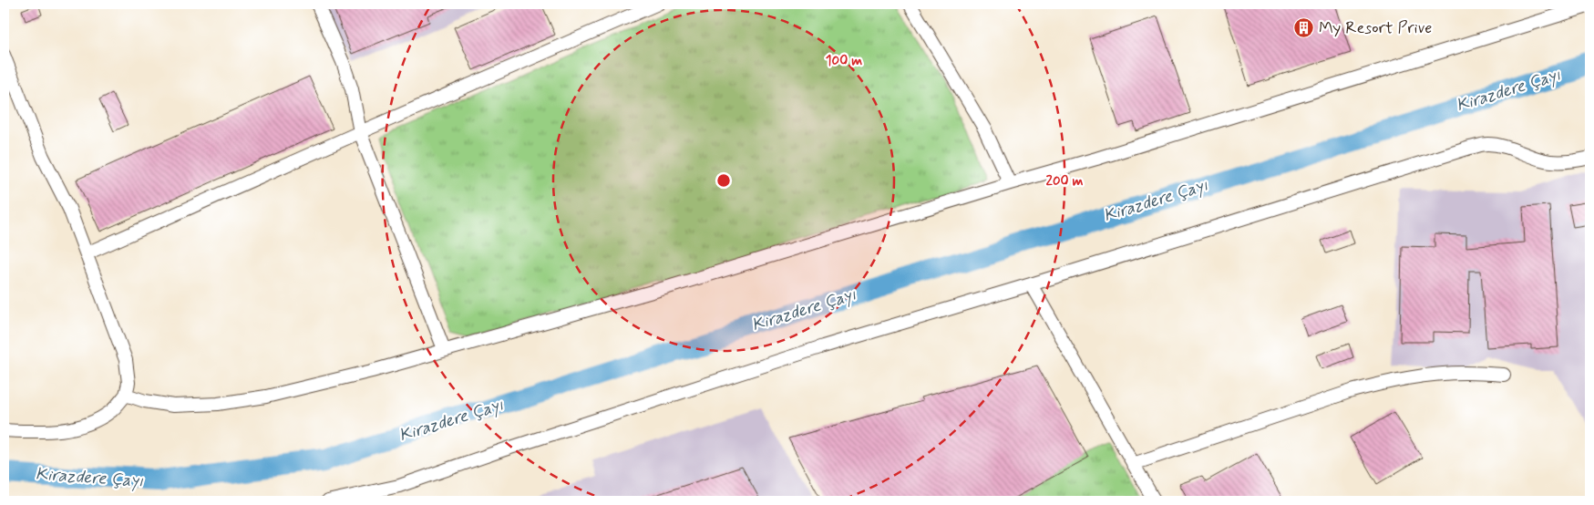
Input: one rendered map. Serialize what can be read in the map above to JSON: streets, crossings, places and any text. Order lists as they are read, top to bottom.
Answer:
{
  "water": ["Kirazdere Çayı"],
  "places": {
    "building": ["My Resort Prive"]
  },
  "rings": ["100 m", "200 m"]
}
